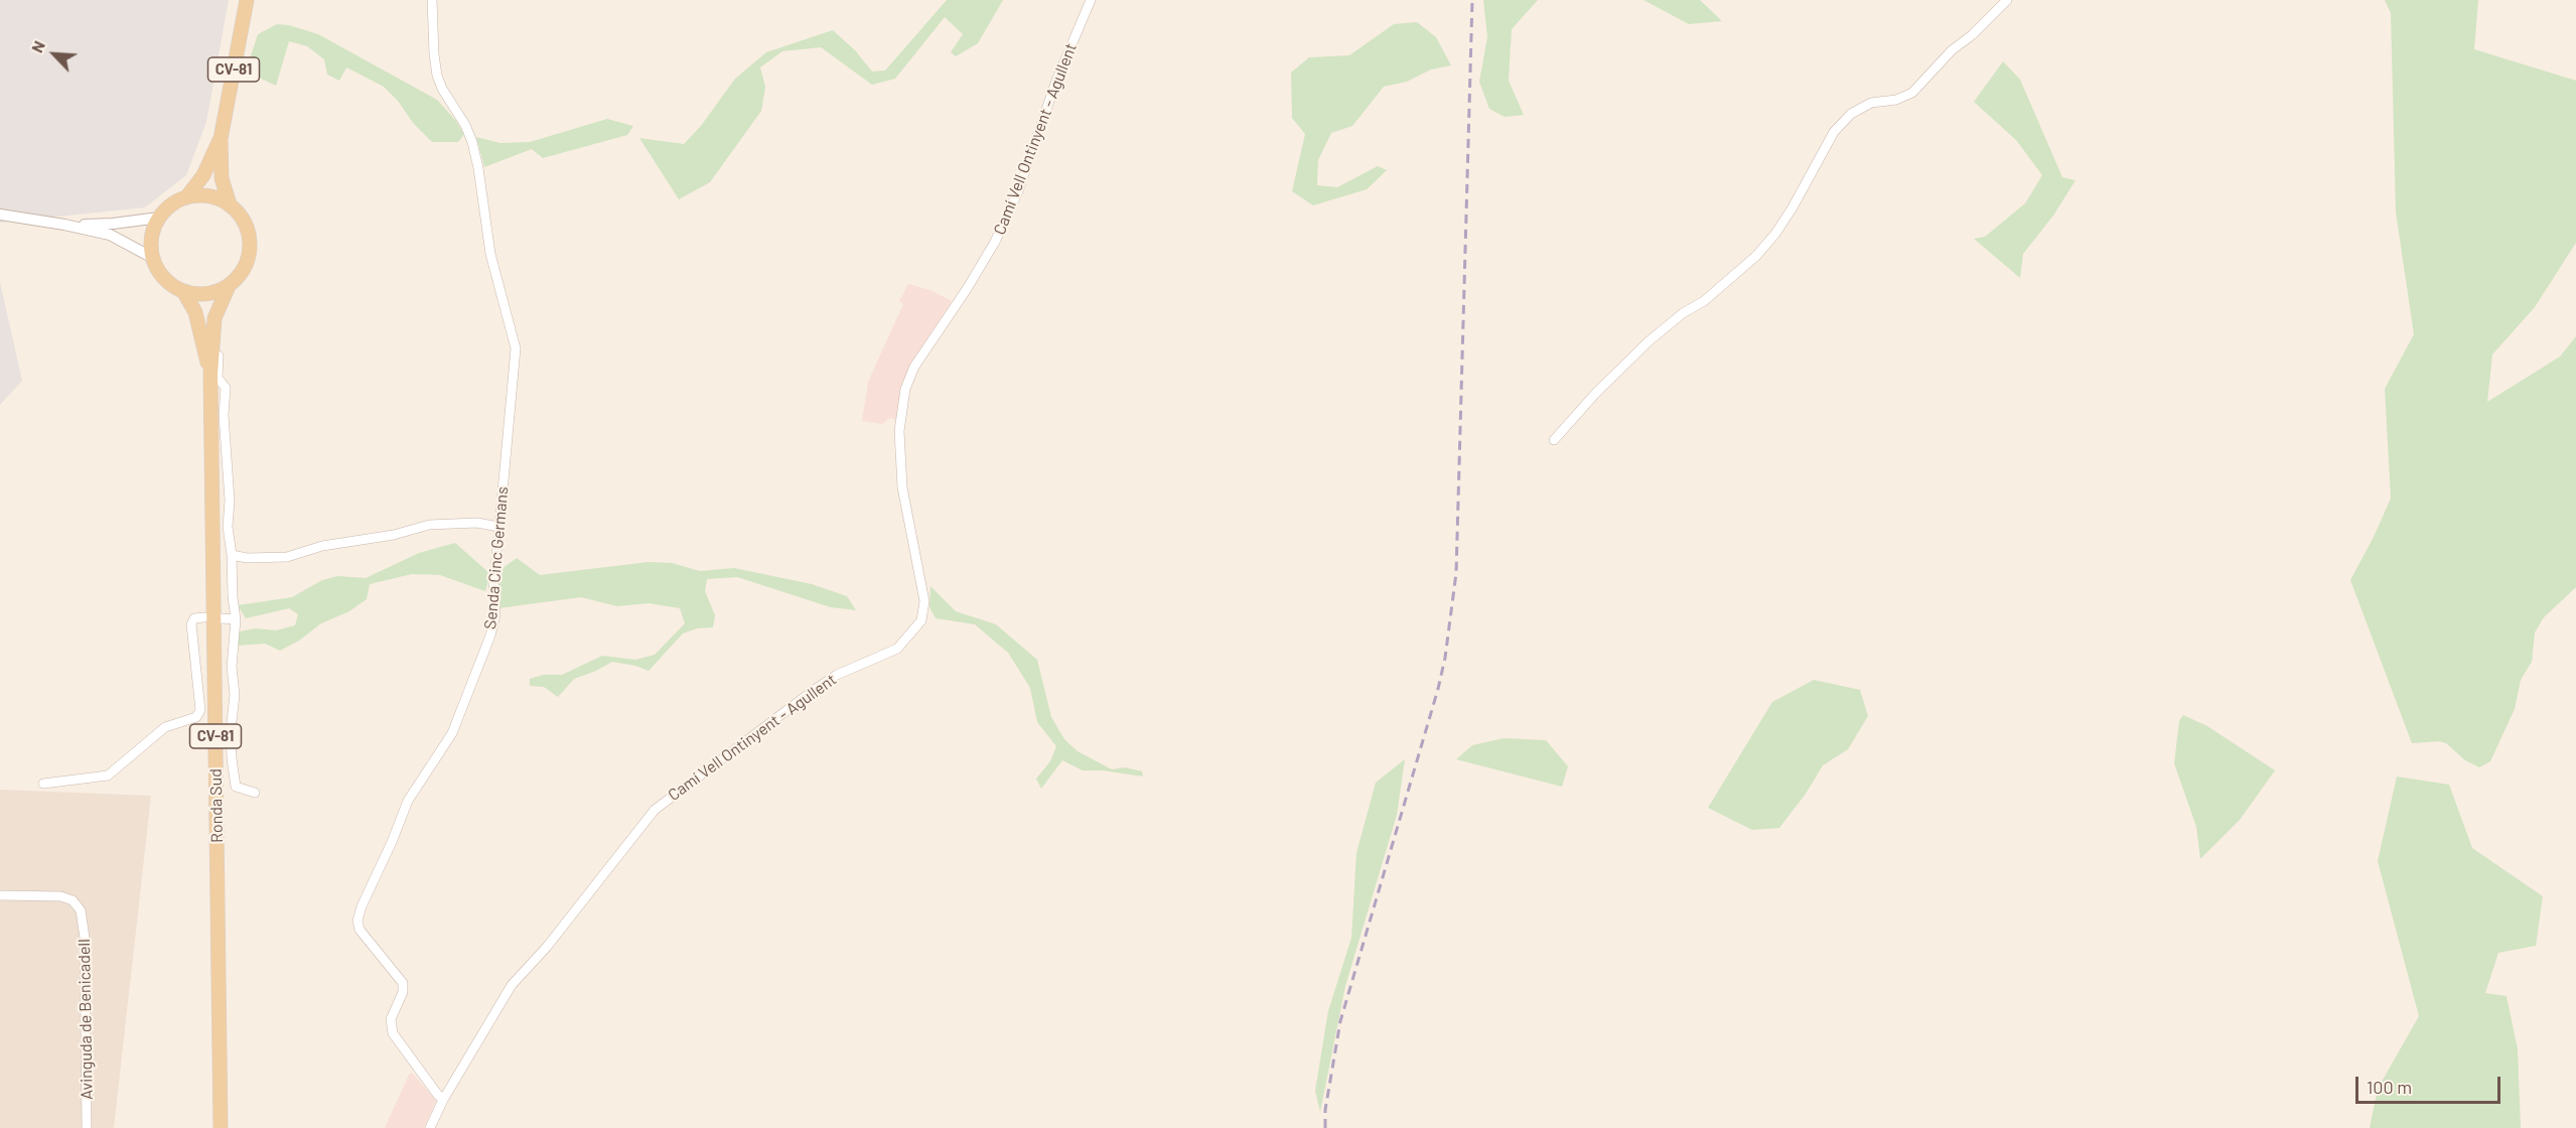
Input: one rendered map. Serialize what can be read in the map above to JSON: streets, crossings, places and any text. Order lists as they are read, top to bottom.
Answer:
{
  "streets": {
    "main road": ["CV-81", "Ronda Sud"],
    "street": ["Camí Vell Ontinyent - Agullent", "Senda Cinc Germans", "Avinguda de Benicadell"]
  },
  "crossings": [
    ["CV-81", "Ronda Sud"],
    ["Camí Vell Ontinyent - Agullent", "Senda Cinc Germans"]
  ],
  "scale_bar": "100 m",
  "north": "top left"
}
